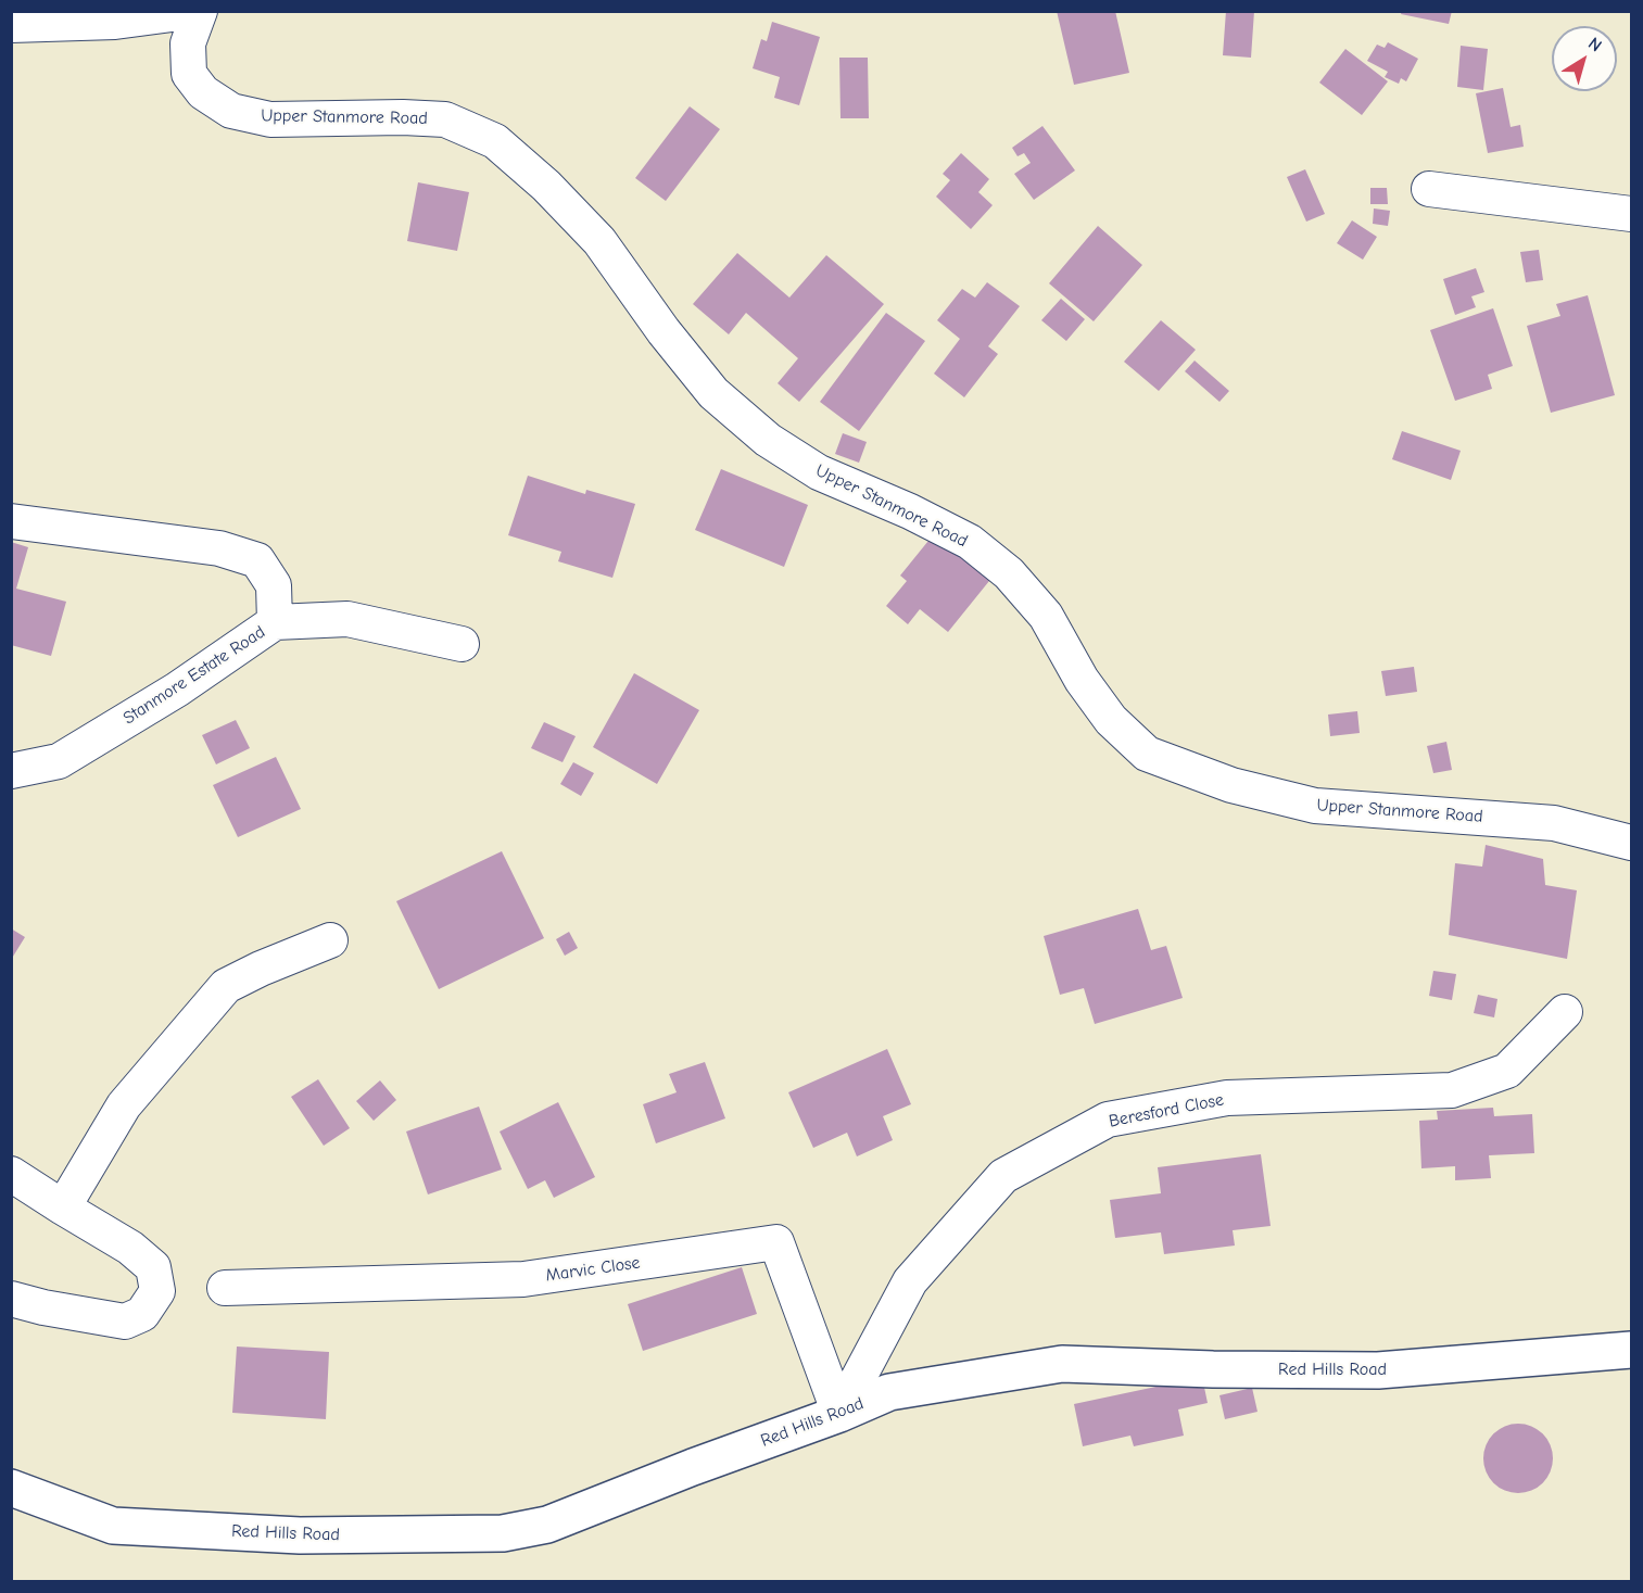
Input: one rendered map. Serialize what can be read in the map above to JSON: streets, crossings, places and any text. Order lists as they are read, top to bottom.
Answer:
{
  "streets": {
    "main road": ["Red Hills Road"],
    "street": [
      "Upper Stanmore Road",
      "Stanmore Estate Road",
      "Beresford Close",
      "Marvic Close"
    ]
  },
  "crossings": [
    ["Beresford Close", "Marvic Close"],
    ["Beresford Close", "Red Hills Road"],
    ["Marvic Close", "Red Hills Road"]
  ],
  "north": "top right"
}
